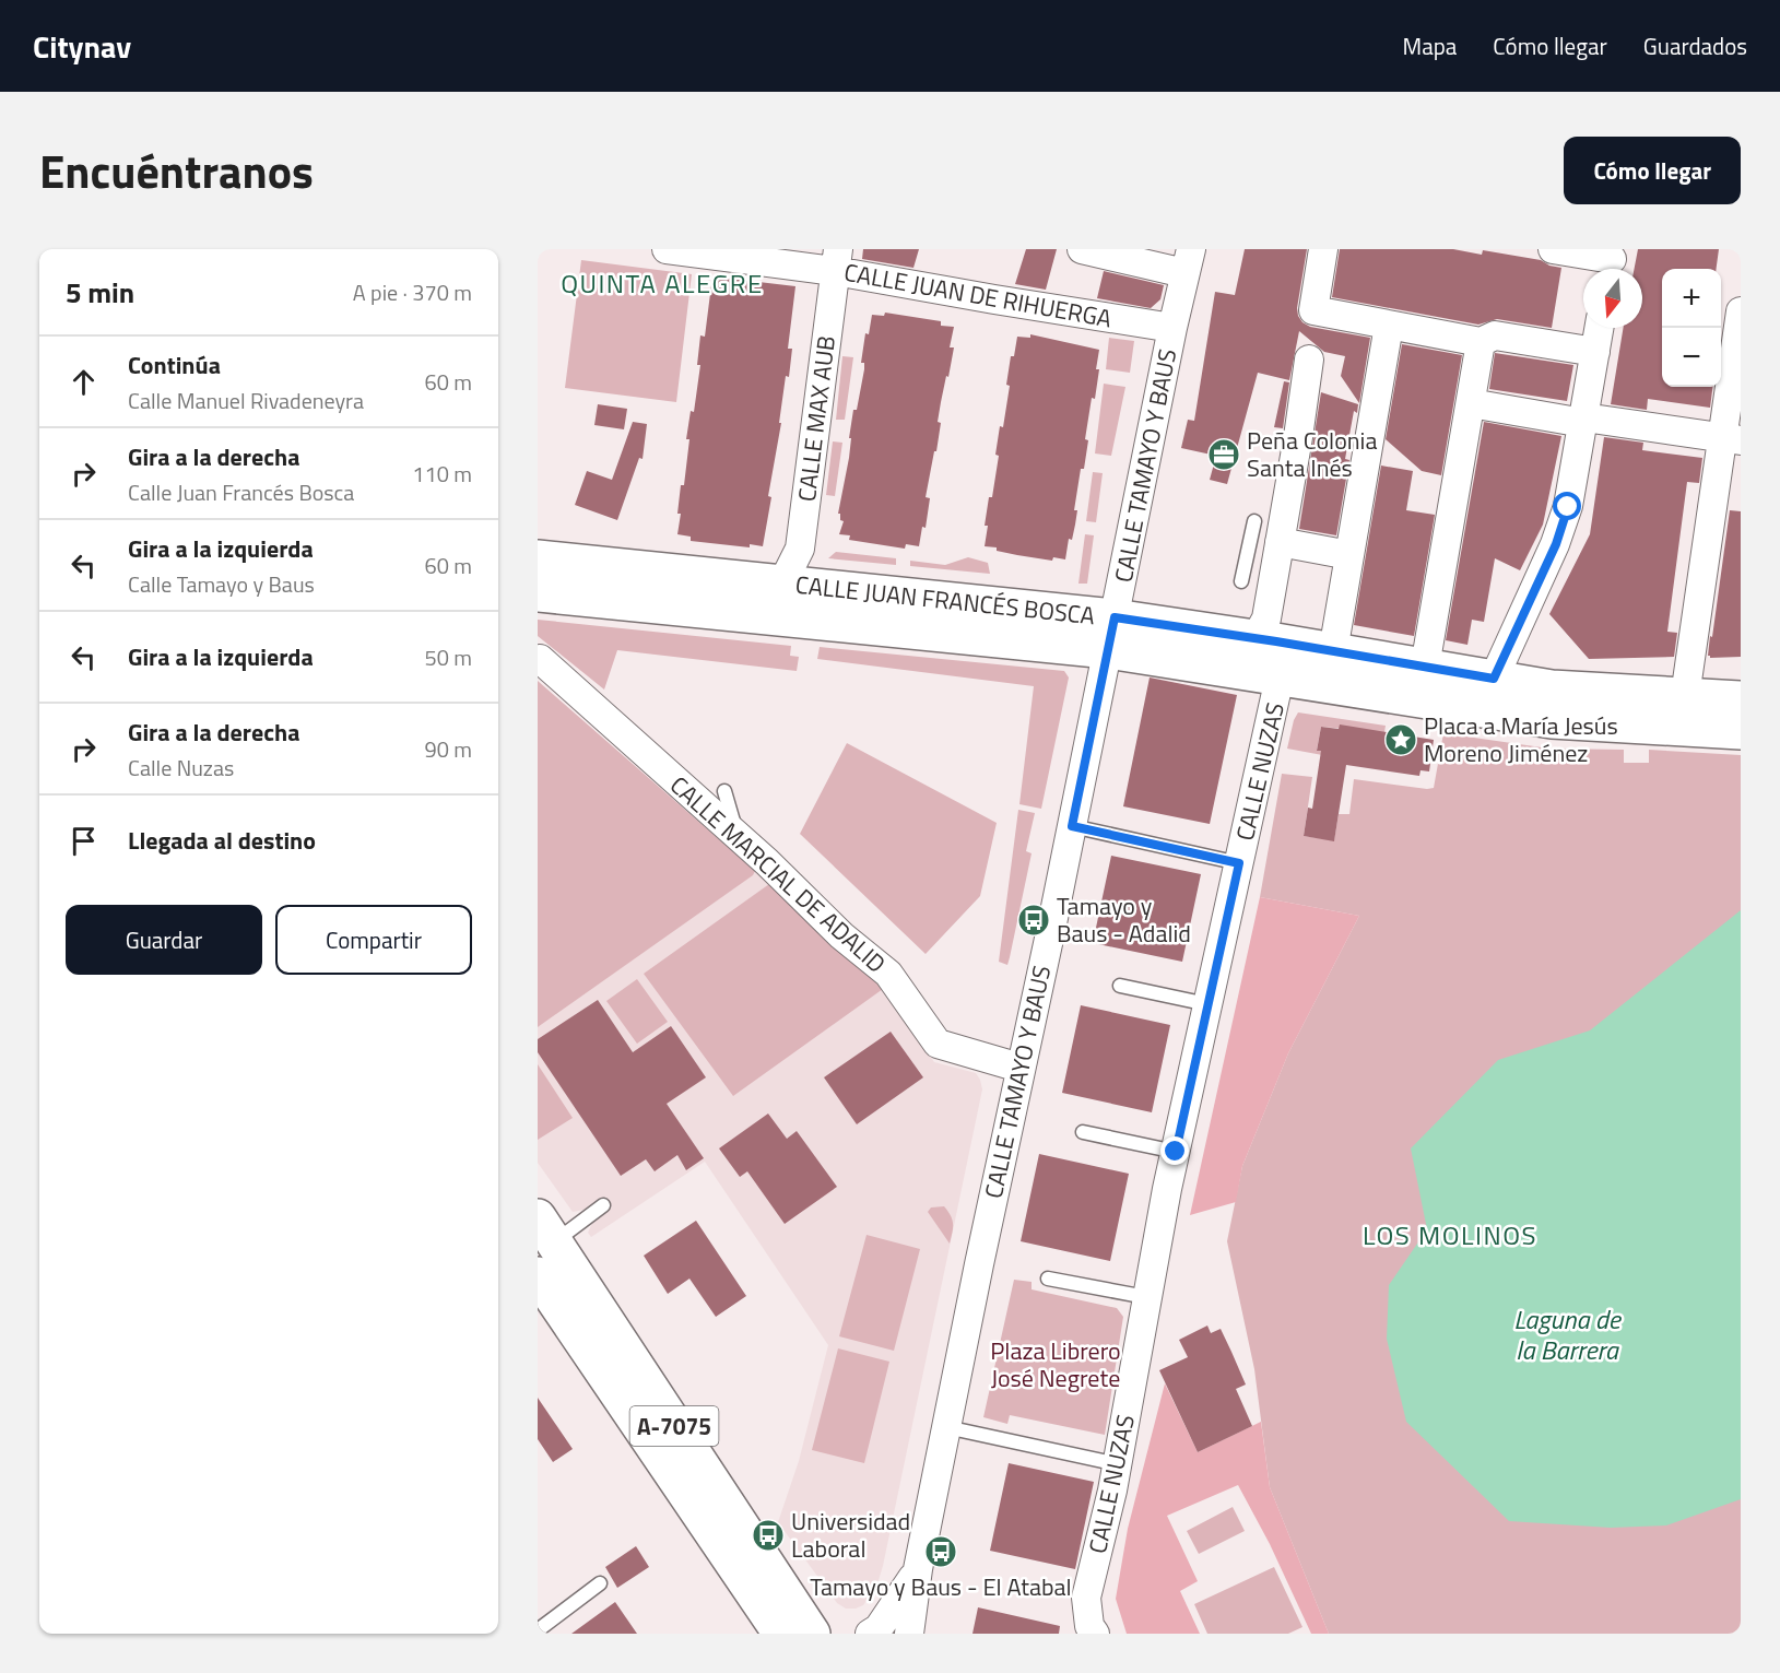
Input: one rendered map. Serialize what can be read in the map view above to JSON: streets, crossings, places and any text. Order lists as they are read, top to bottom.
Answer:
{
  "streets": {
    "main road": ["CALLE JUAN FRANCÉS BOSCA", "A-7075"],
    "street": [
      "CALLE JUAN DE RIHUERGA",
      "CALLE MAX AUB",
      "CALLE TAMAYO Y BAUS",
      "CALLE NUZAS",
      "CALLE MARCIAL DE ADALID"
    ]
  },
  "crossings": [
    ["CALLE JUAN DE RIHUERGA", "CALLE MAX AUB"],
    ["CALLE JUAN DE RIHUERGA", "CALLE TAMAYO Y BAUS"],
    ["CALLE MAX AUB", "CALLE JUAN FRANCÉS BOSCA"],
    ["CALLE TAMAYO Y BAUS", "CALLE JUAN FRANCÉS BOSCA"],
    ["CALLE TAMAYO Y BAUS", "CALLE MARCIAL DE ADALID"],
    ["CALLE JUAN FRANCÉS BOSCA", "CALLE NUZAS"]
  ],
  "districts": ["QUINTA ALEGRE", "LOS MOLINOS"],
  "water": ["Laguna de la Barrera"],
  "parks": ["Plaza Librero José Negrete"],
  "places": {
    "office": ["Peña Colonia Santa Inés"],
    "place": ["Placa a María Jesús Moreno Jiménez"],
    "bus stop": ["Tamayo y Baus - Adalid", "Universidad Laboral", "Tamayo y Baus - El Atabal"]
  },
  "north": "bottom",
  "page": {
    "header": "Citynav",
    "nav": ["Mapa", "Cómo llegar", "Guardados"],
    "title": "Encuéntranos",
    "buttons": [
      "Cómo llegar",
      ["Guardar", "Compartir"]
    ],
    "heading": ["5 min", "A pie · 370 m"],
    "map_buttons": ["+", "−"],
    "list": [
      ["Continúa", "Calle Manuel Rivadeneyra", "60 m"],
      ["Gira a la derecha", "Calle Juan Francés Bosca", "110 m"],
      ["Gira a la izquierda", "Calle Tamayo y Baus", "60 m"],
      ["Gira a la izquierda", "50 m"],
      ["Gira a la derecha", "Calle Nuzas", "90 m"],
      "Llegada al destino"
    ]
  }
}
